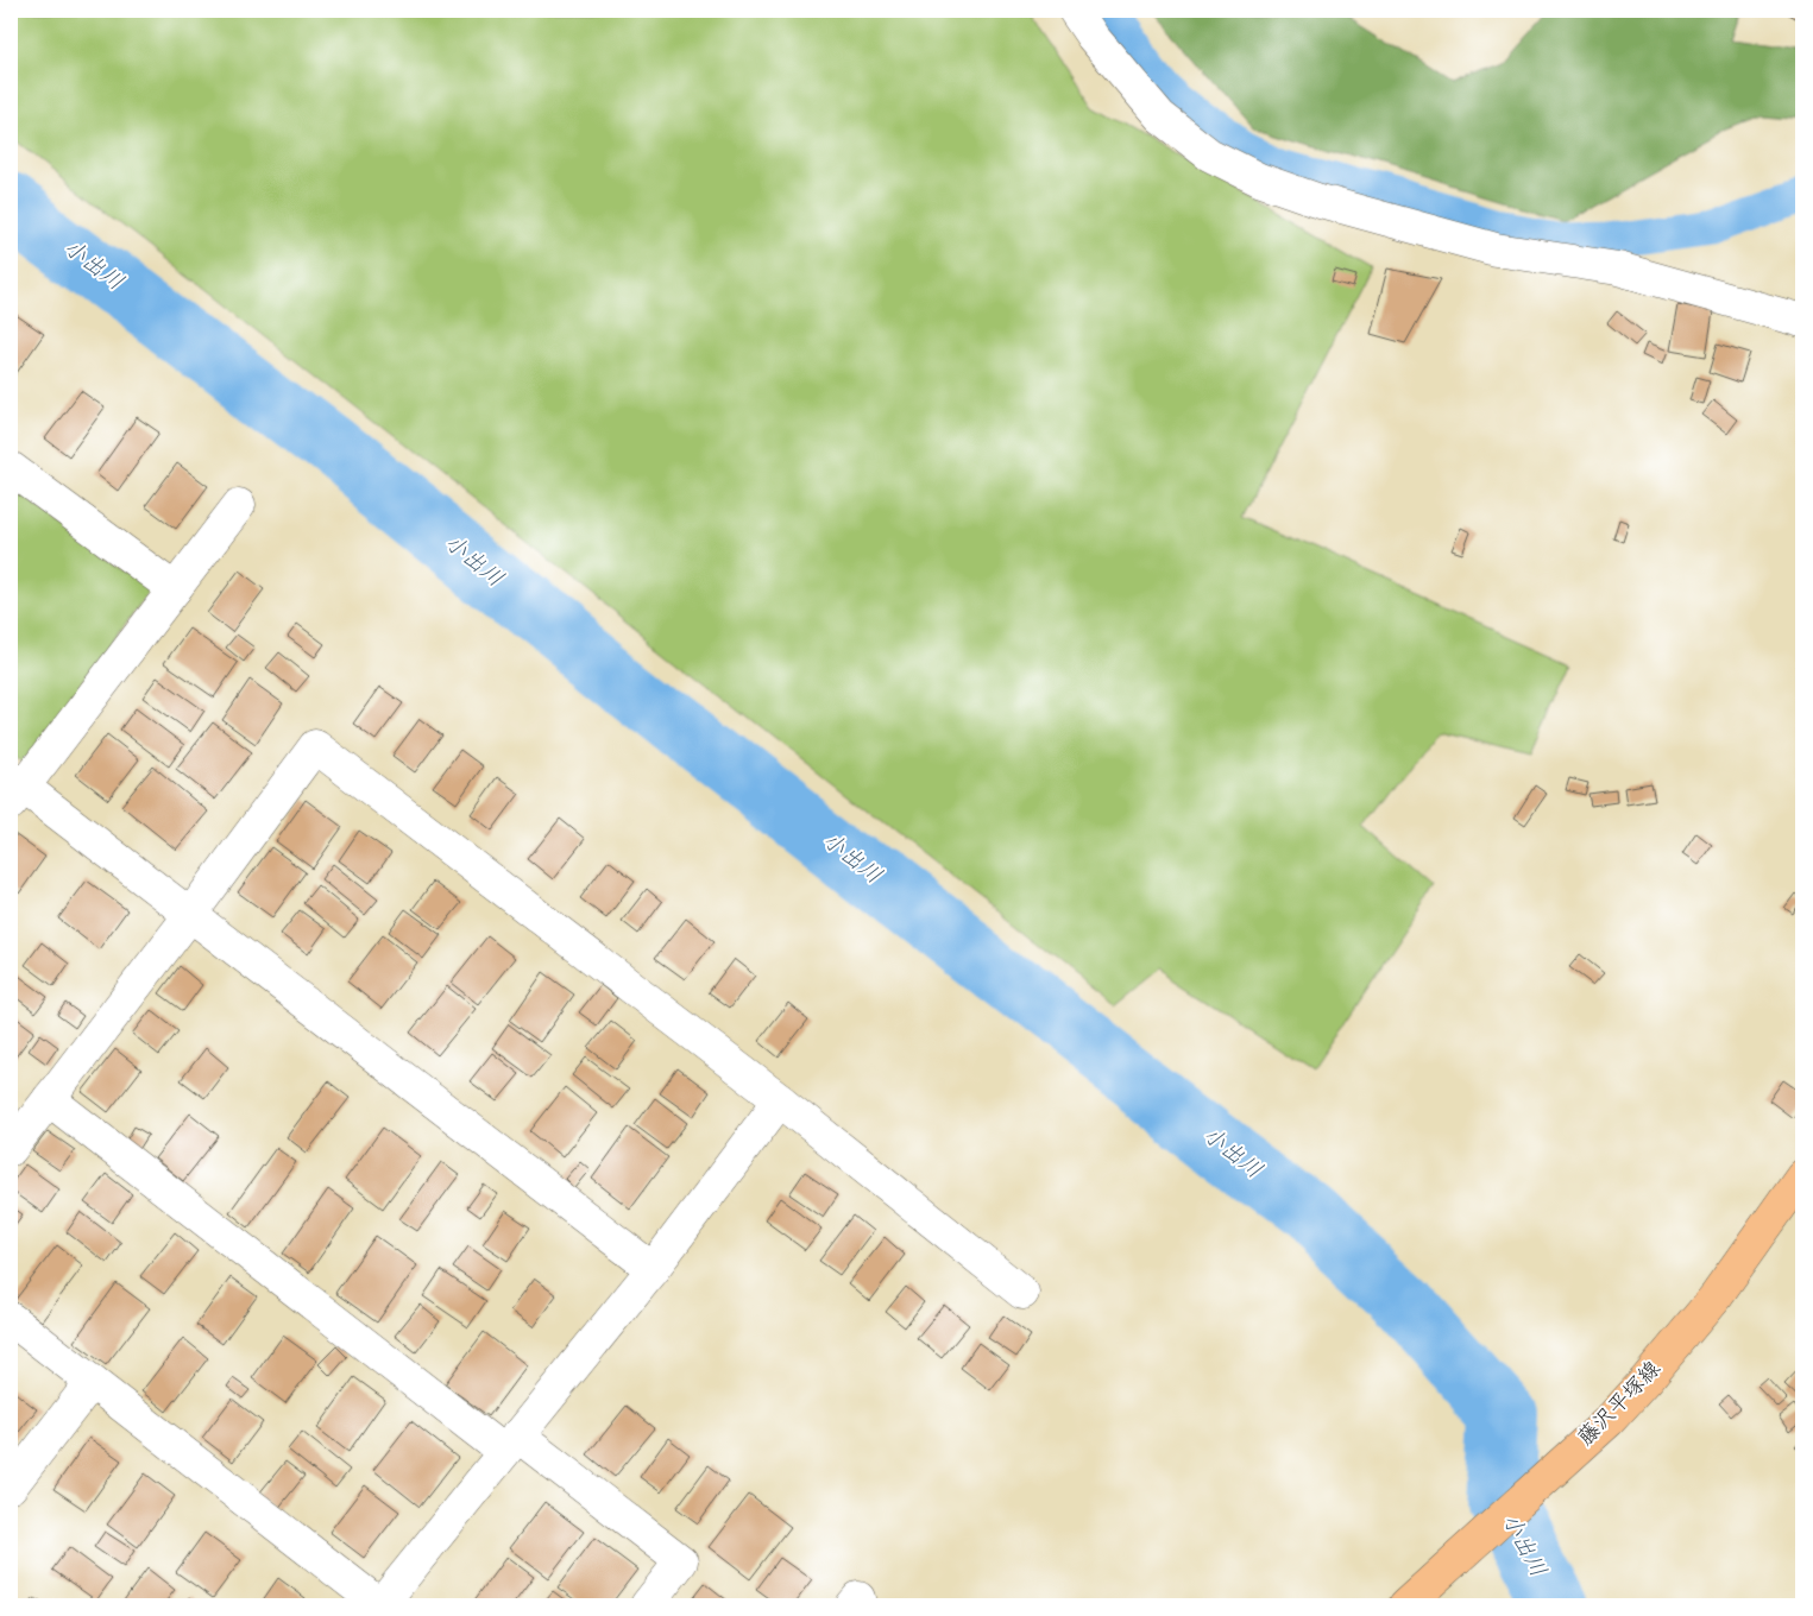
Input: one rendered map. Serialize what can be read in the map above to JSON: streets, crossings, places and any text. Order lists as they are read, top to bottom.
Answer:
{
  "streets": {
    "main road": ["藤沢平塚線"]
  },
  "water": ["小出川"]
}
